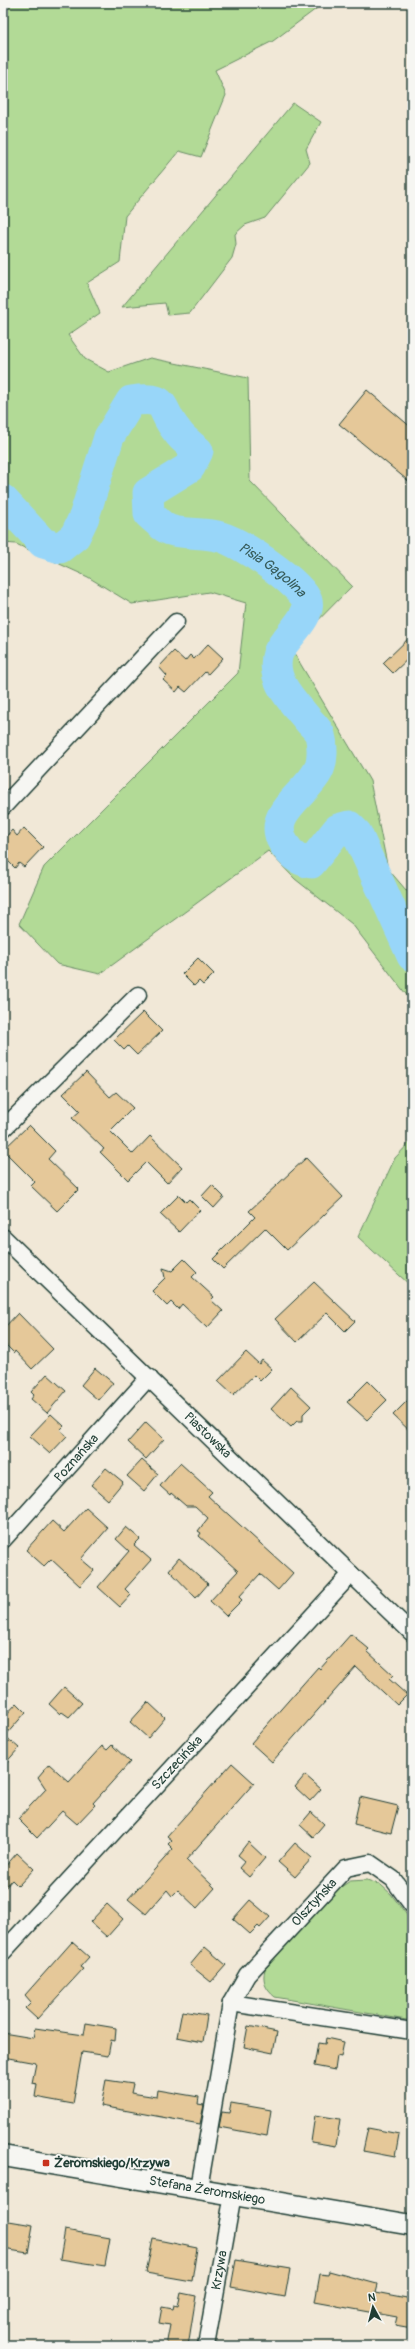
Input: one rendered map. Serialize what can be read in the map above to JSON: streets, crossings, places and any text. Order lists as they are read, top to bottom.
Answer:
{
  "streets": {
    "street": [
      "Piastowska",
      "Poznańska",
      "Szczecińska",
      "Olsztyńska",
      "Stefana Żeromskiego",
      "Krzywa"
    ]
  },
  "crossings": [
    ["Piastowska", "Poznańska"],
    ["Piastowska", "Szczecińska"],
    ["Olsztyńska", "Stefana Żeromskiego"],
    ["Stefana Żeromskiego", "Krzywa"]
  ],
  "water": ["Pisia Gągolina"],
  "places": {
    "transit": ["Żeromskiego/Krzywa"]
  },
  "north": "top"
}
